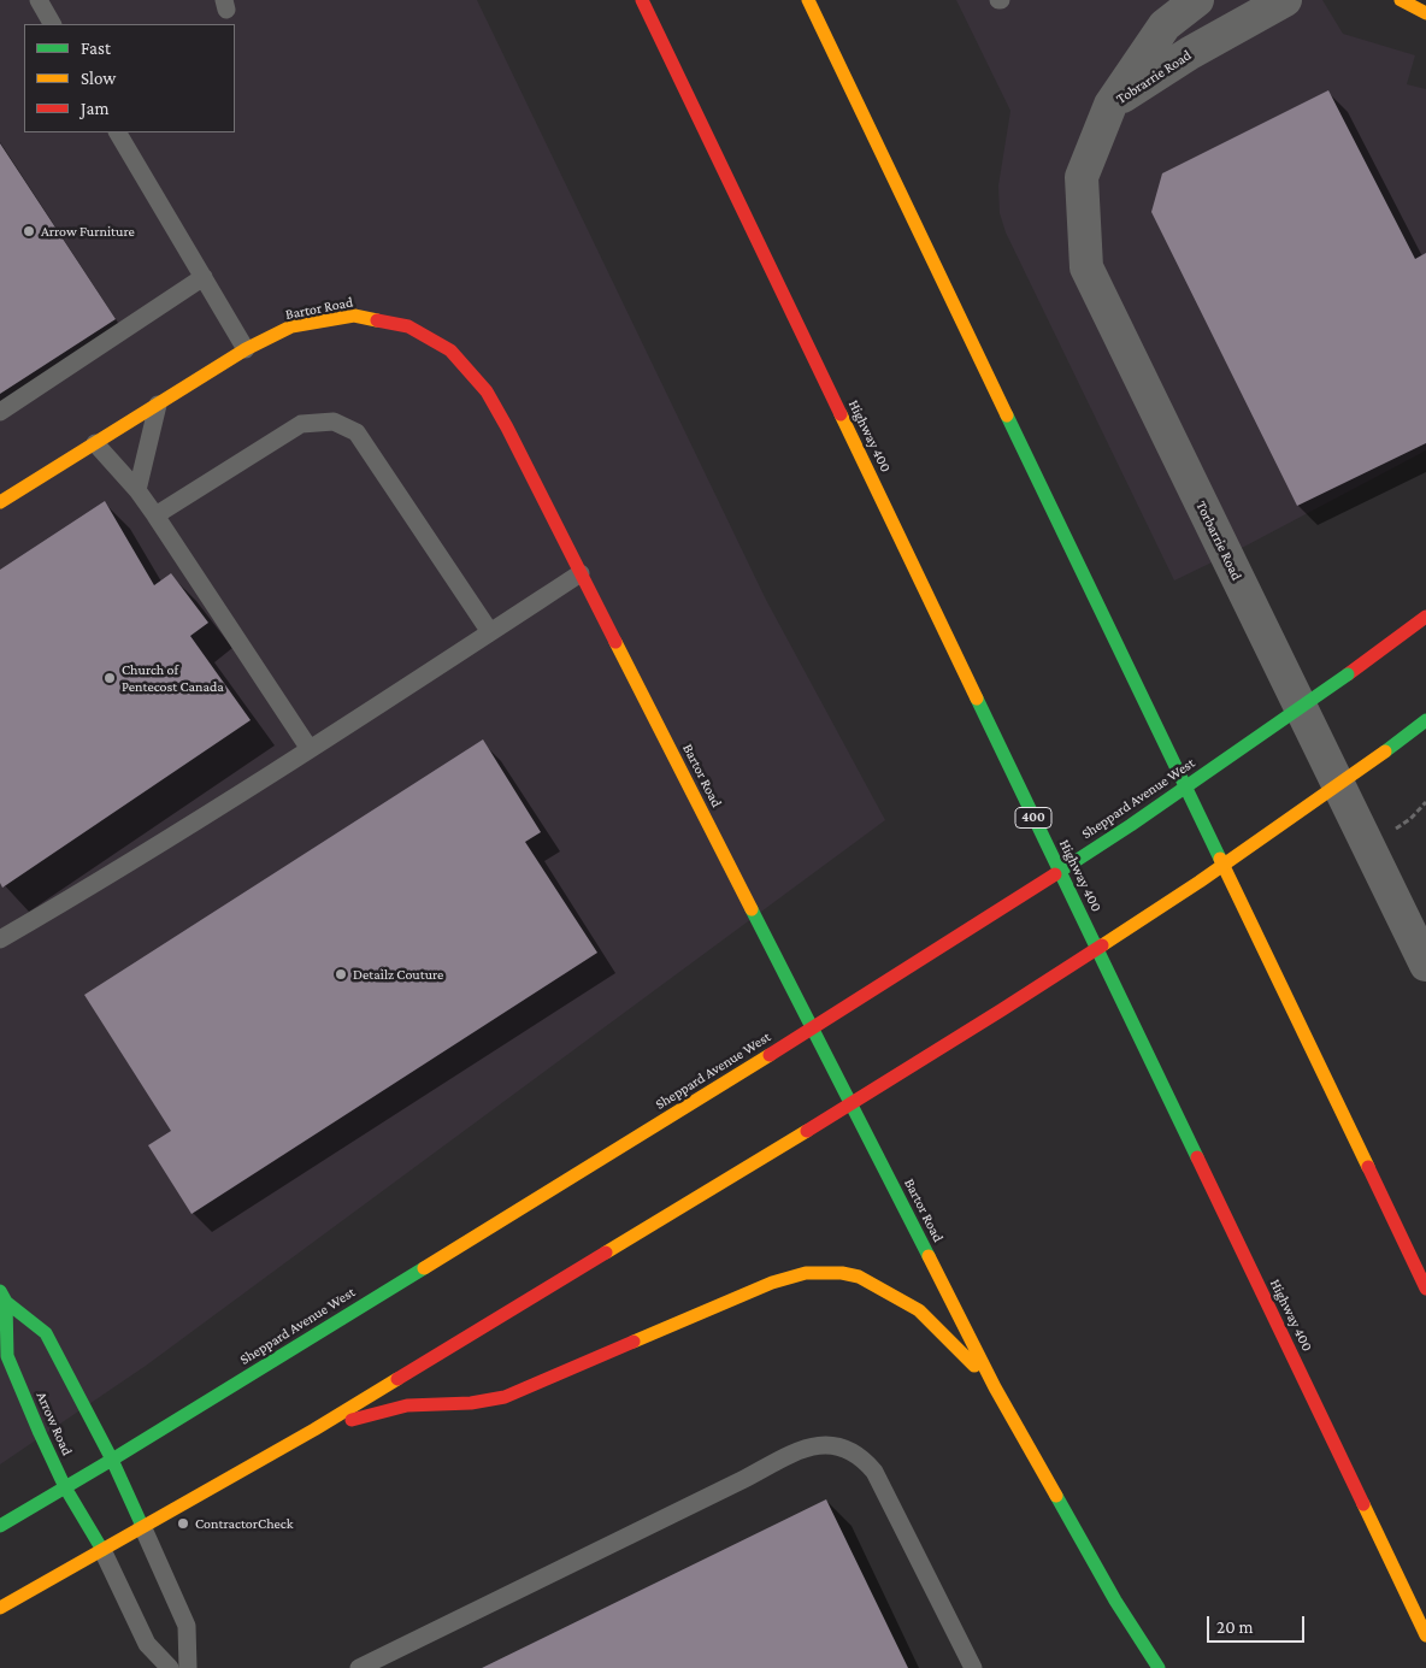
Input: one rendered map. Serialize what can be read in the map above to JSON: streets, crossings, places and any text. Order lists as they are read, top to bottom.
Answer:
{
  "streets": {
    "main road": [
      "Bartor Road",
      "Highway 400",
      "Sheppard Avenue West",
      "400",
      "Arrow Road"
    ],
    "street": ["Tobrarrie Road", "Torbarrie Road"]
  },
  "crossings": [
    ["Tobrarrie Road", "Torbarrie Road"],
    ["Sheppard Avenue West", "Arrow Road"]
  ],
  "places": [
    "Arrow Furniture",
    "Church of Pentecost Canada",
    "Detailz Couture",
    "ContractorCheck"
  ],
  "legend": ["Fast", "Slow", "Jam"],
  "scale_bar": "20 m"
}
